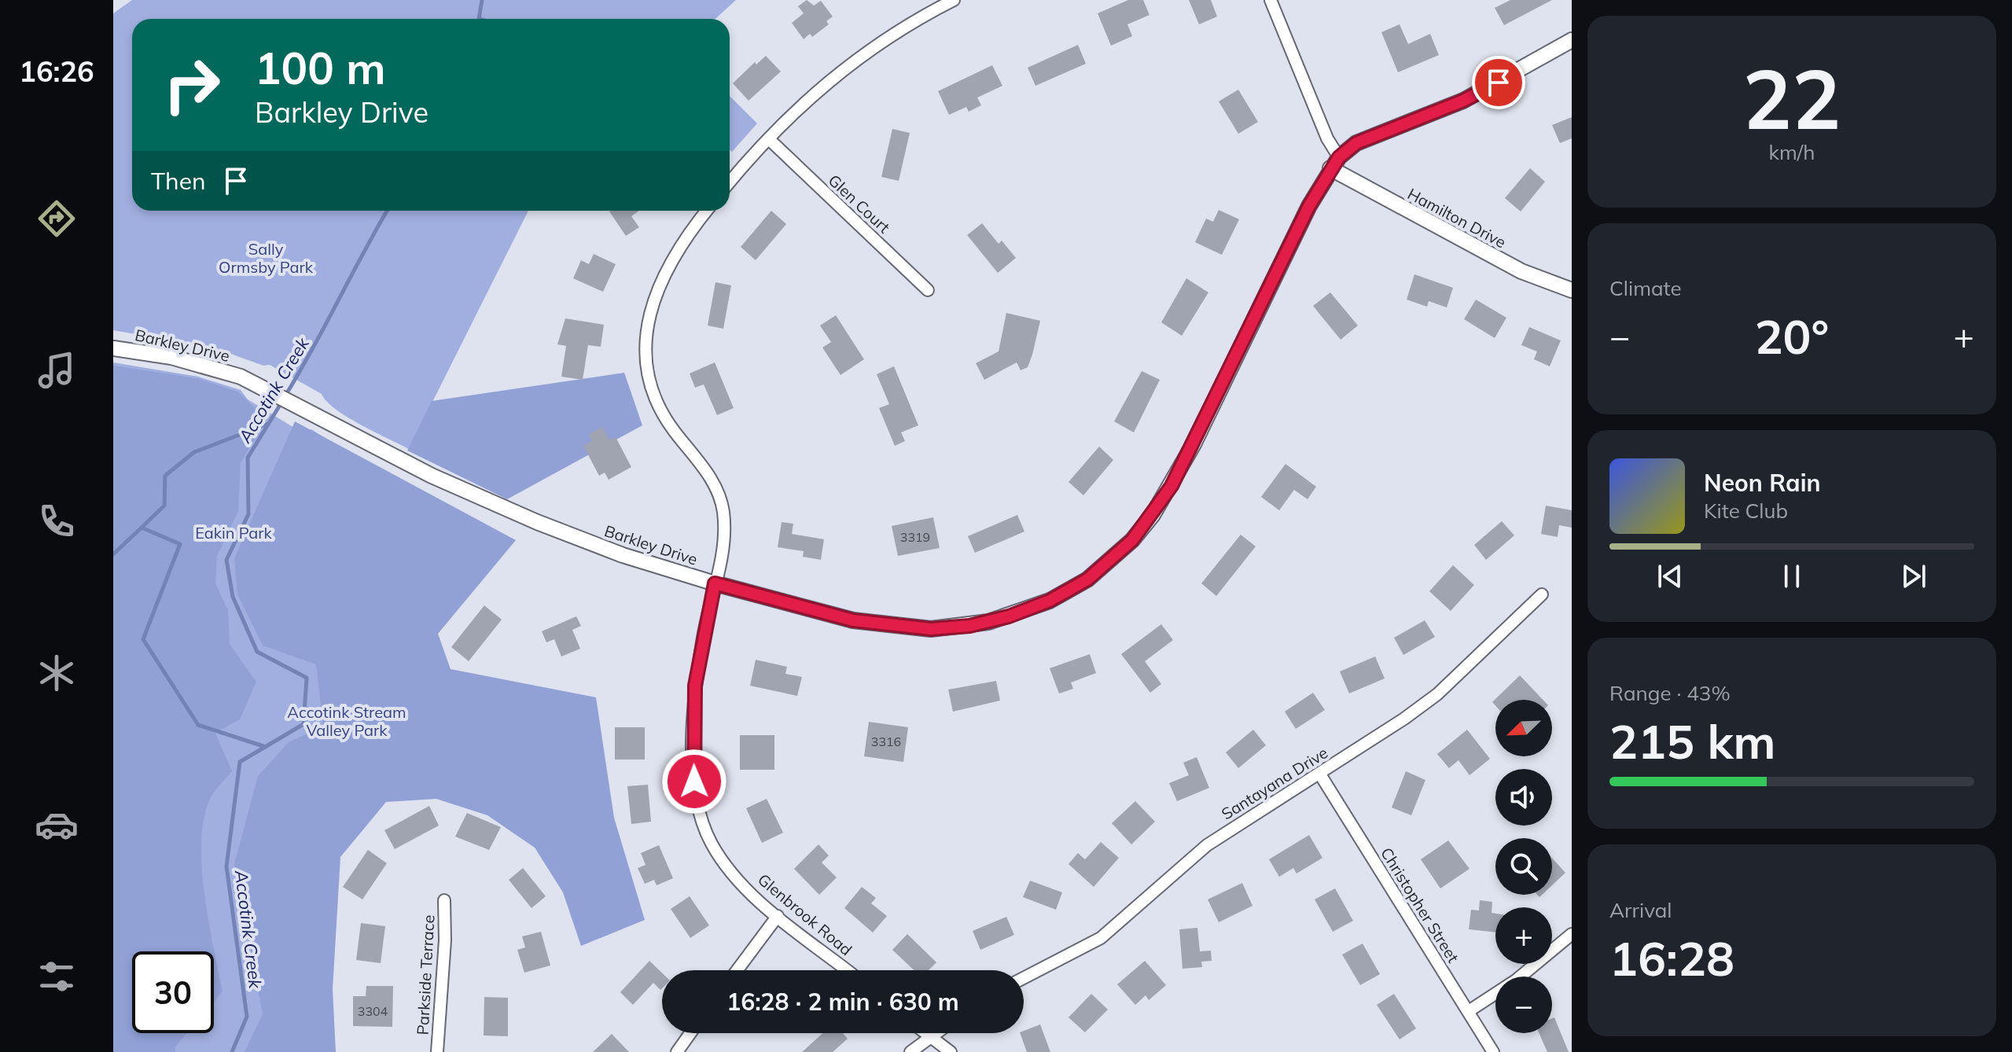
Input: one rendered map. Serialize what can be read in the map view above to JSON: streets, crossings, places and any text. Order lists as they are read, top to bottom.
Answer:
{
  "streets": {
    "street": [
      "Glen Court",
      "Hamilton Drive",
      "Barkley Drive",
      "Santayana Drive",
      "Christopher Street",
      "Glenbrook Road",
      "Parkside Terrace"
    ]
  },
  "crossings": [
    ["Hamilton Drive", "Barkley Drive"],
    ["Barkley Drive", "Glenbrook Road"],
    ["Santayana Drive", "Christopher Street"]
  ],
  "water": ["Accotink Creek"],
  "parks": ["Sally Ormsby Park", "Eakin Park", "Accotink Stream Valley Park"],
  "house_numbers": ["3319", "3316", "3304"],
  "north": "bottom left",
  "page": {
    "tabs": "16:26",
    "tile": [
      ["22", "km/h"],
      "Climate",
      ["Range · 43%", "215 km"],
      ["Arrival", "16:28"]
    ],
    "turn": ["100 m", "Barkley Drive"],
    "then": "Then",
    "heat": ["−", "20°", "+"],
    "song": ["Neon Rain", "Kite Club"],
    "map_buttons": ["+", "−"],
    "limit": "30",
    "trip": "16:28 · 2 min · 630 m"
  }
}
